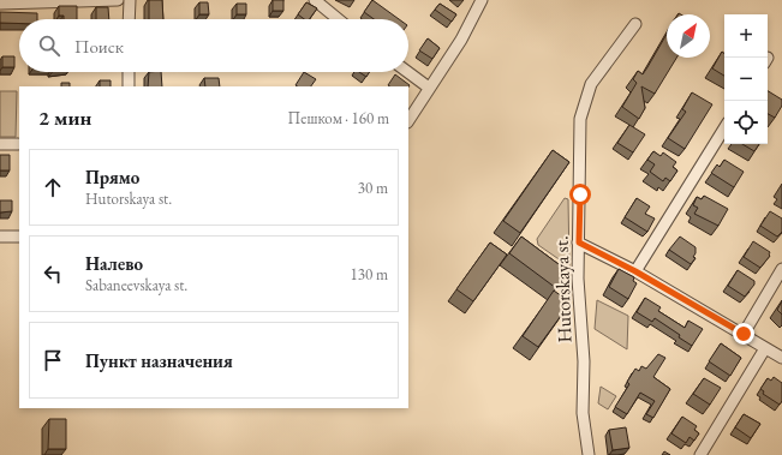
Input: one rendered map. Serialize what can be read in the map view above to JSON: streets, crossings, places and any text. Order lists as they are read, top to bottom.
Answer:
{
  "streets": {
    "street": ["Hutorskaya st."]
  },
  "north": "top right",
  "page": {
    "map_buttons": ["+", "−"],
    "search": "Поиск",
    "heading": ["2 мин", "Пешком · 160 m"],
    "list": [
      ["Прямо", "Hutorskaya st.", "30 m"],
      ["Налево", "Sabaneevskaya st.", "130 m"],
      "Пункт назначения"
    ]
  }
}
